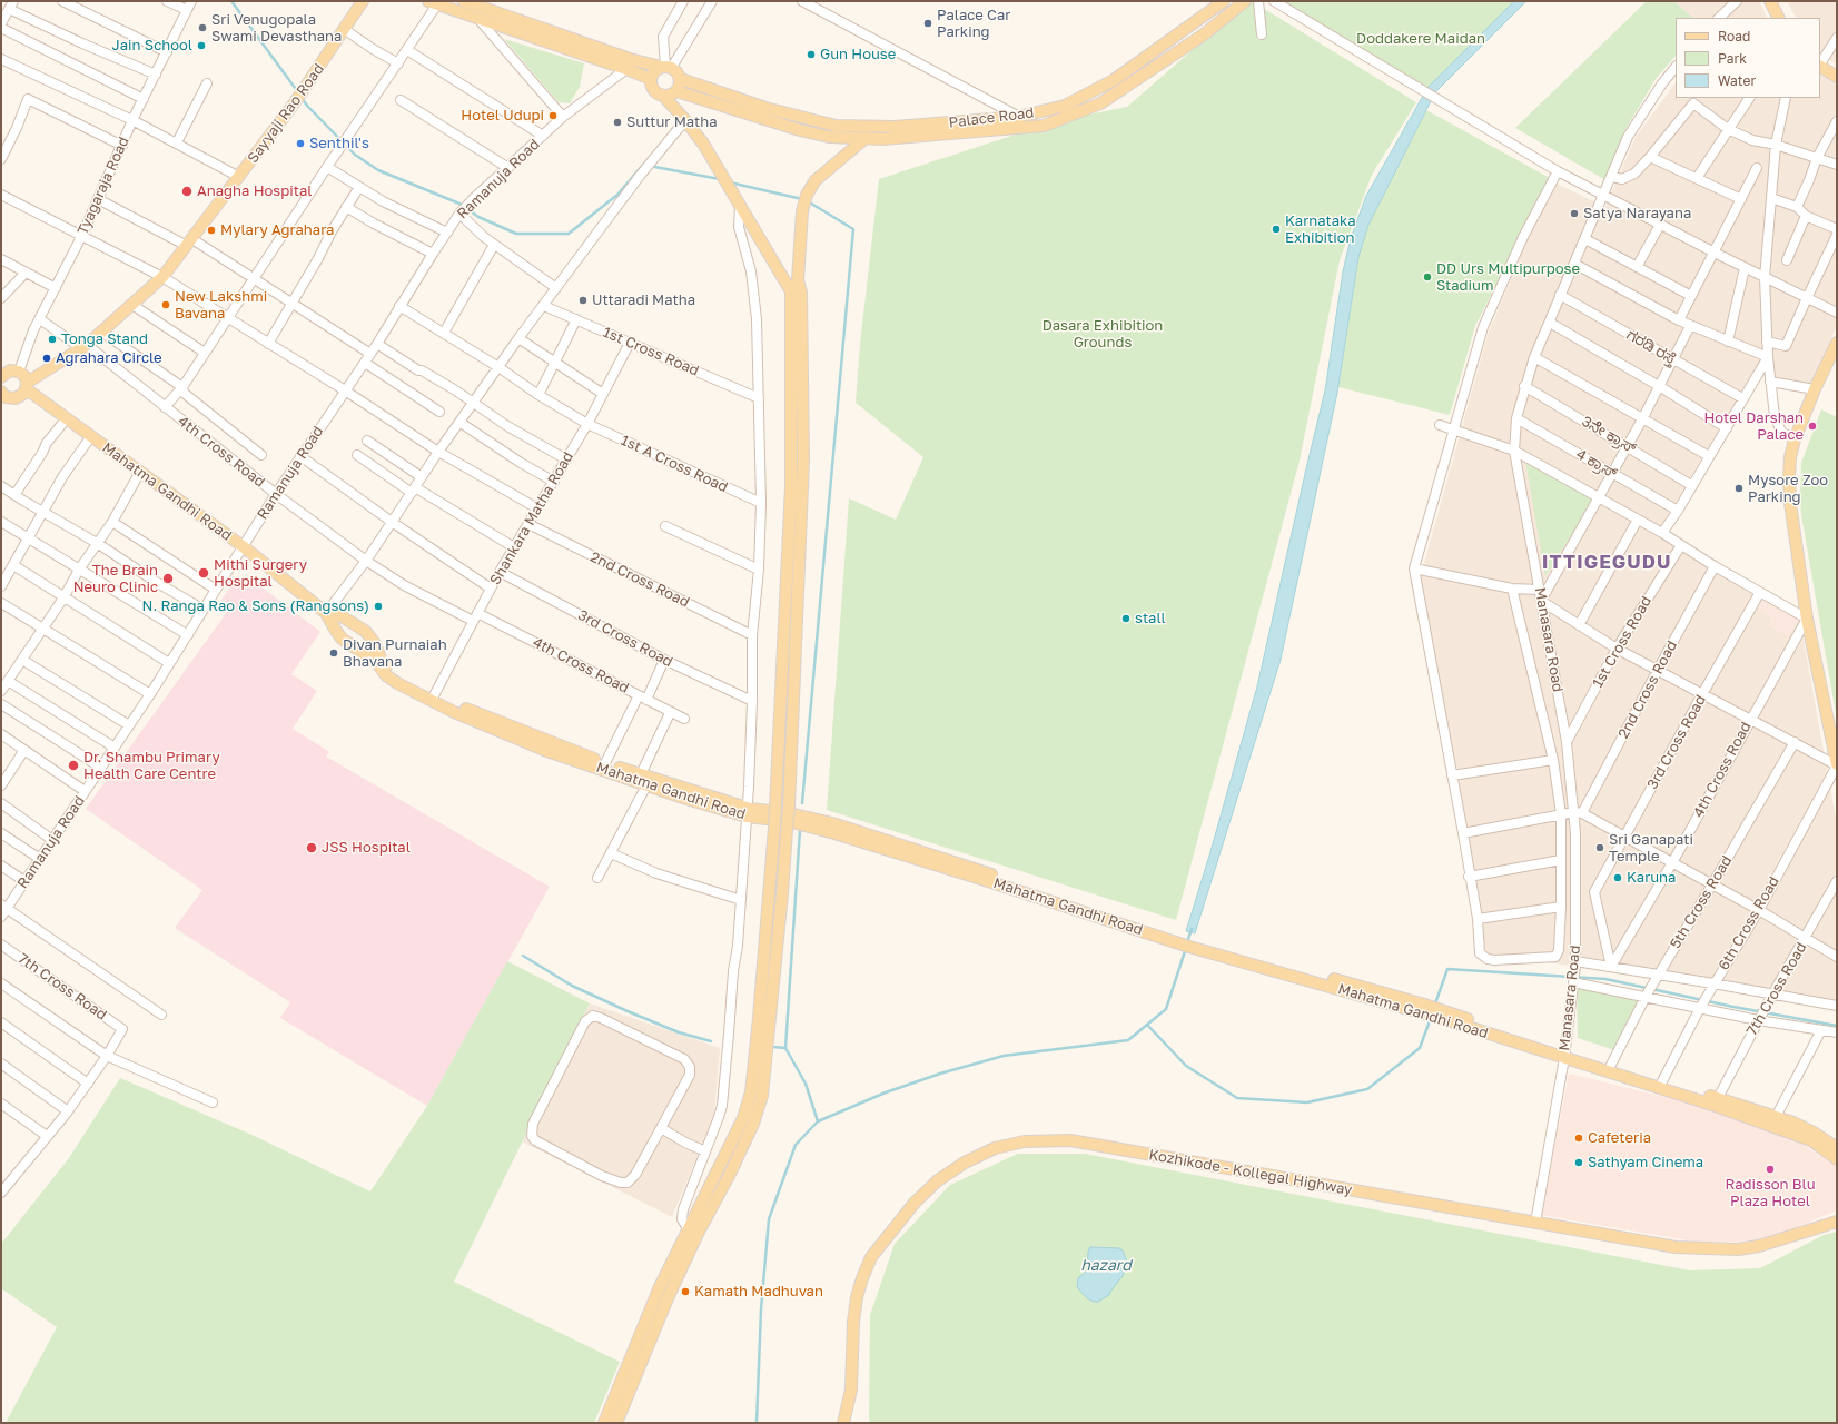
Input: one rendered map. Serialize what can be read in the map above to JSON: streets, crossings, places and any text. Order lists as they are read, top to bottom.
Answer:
{
  "streets": {
    "main road": [
      "Sayyaji Rao Road",
      "Palace Road",
      "Mahatma Gandhi Road",
      "Kozhikode - Kollegal Highway"
    ],
    "street": [
      "Ramanuja Road",
      "Tyagaraja Road",
      "ಗರಡಿ ರಸ್ತೆ",
      "1st Cross Road",
      "3ನೆೇ ಕ್ರಾಸ್",
      "4th Cross Road",
      "1st A Cross Road",
      "4 ಕ್ರಾಸ್",
      "Shankara Matha Road",
      "2nd Cross Road",
      "3rd Cross Road",
      "Manasara Road",
      "5th Cross Road",
      "6th Cross Road",
      "7th Cross Road"
    ]
  },
  "crossings": [
    ["Sayyaji Rao Road", "4th Cross Road"],
    ["Sayyaji Rao Road", "Mahatma Gandhi Road"],
    ["Ramanuja Road", "4th Cross Road"],
    ["Ramanuja Road", "1st A Cross Road"],
    ["Ramanuja Road", "Mahatma Gandhi Road"],
    ["Tyagaraja Road", "4th Cross Road"],
    ["ಗರಡಿ ರಸ್ತೆ", "Manasara Road"],
    ["1st Cross Road", "Shankara Matha Road"],
    ["1st Cross Road", "Manasara Road"],
    ["3ನೆೇ ಕ್ರಾಸ್", "Manasara Road"],
    ["4th Cross Road", "Shankara Matha Road"],
    ["4th Cross Road", "3rd Cross Road"],
    ["1st A Cross Road", "Shankara Matha Road"],
    ["4 ಕ್ರಾಸ್", "Manasara Road"],
    ["Mahatma Gandhi Road", "Shankara Matha Road"],
    ["Mahatma Gandhi Road", "Manasara Road"],
    ["Mahatma Gandhi Road", "5th Cross Road"],
    ["Mahatma Gandhi Road", "6th Cross Road"],
    ["Mahatma Gandhi Road", "7th Cross Road"],
    ["Shankara Matha Road", "2nd Cross Road"],
    ["Shankara Matha Road", "3rd Cross Road"],
    ["2nd Cross Road", "Manasara Road"],
    ["Manasara Road", "Kozhikode - Kollegal Highway"]
  ],
  "districts": ["ITTIGEGUDU"],
  "water": ["hazard"],
  "parks": ["Doddakere Maidan", "Dasara Exhibition Grounds"],
  "places": [
    "Palace Car Parking",
    "Sri Venugopala Swami Devasthana",
    "Jain School",
    "Gun House",
    "Hotel Udupi",
    "Suttur Matha",
    "Senthil's",
    "Anagha Hospital",
    "Satya Narayana",
    "Karnataka Exhibition",
    "Mylary Agrahara",
    "DD Urs Multipurpose Stadium",
    "Uttaradi Matha",
    "New Lakshmi Bavana",
    "Tonga Stand",
    "Agrahara Circle",
    "Hotel Darshan Palace",
    "Mysore Zoo Parking",
    "Mithi Surgery Hospital",
    "The Brain Neuro Clinic",
    "N. Ranga Rao & Sons (Rangsons)",
    "stall",
    "Divan Purnaiah Bhavana",
    "Dr. Shambu Primary Health Care Centre",
    "JSS Hospital",
    "Sri Ganapati Temple",
    "Karuna",
    "Cafeteria",
    "Sathyam Cinema",
    "Radisson Blu Plaza Hotel",
    "Kamath Madhuvan"
  ],
  "legend": ["Road", "Park", "Water"]
}
